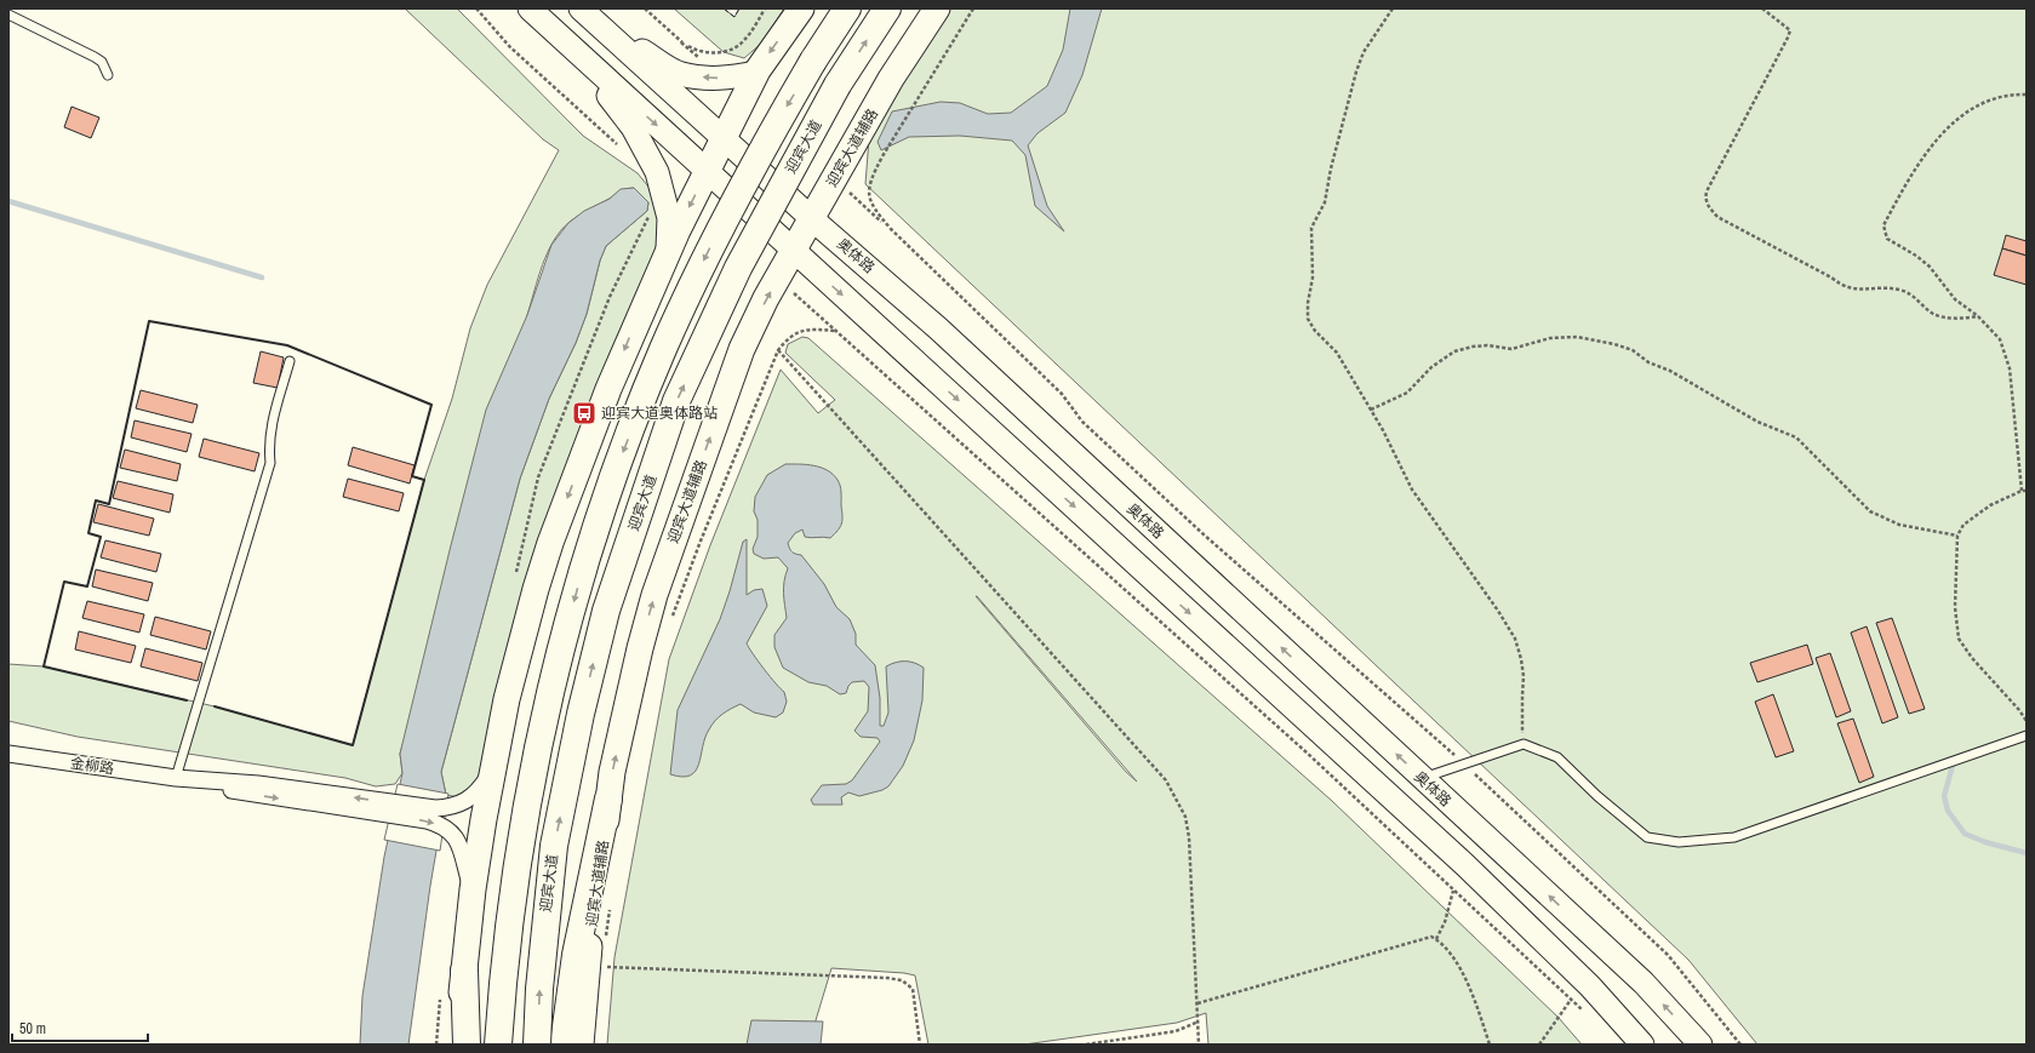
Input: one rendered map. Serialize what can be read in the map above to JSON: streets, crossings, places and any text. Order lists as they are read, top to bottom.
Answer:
{
  "streets": {
    "highway": ["迎宾大道"],
    "main road": ["迎宾大道辅路", "奥体路"],
    "street": ["金柳路"]
  },
  "crossings": [
    ["迎宾大道辅路", "奥体路"]
  ],
  "places": {
    "bus stop": ["迎宾大道奥体路站"]
  },
  "scale_bar": "50 m"
}
